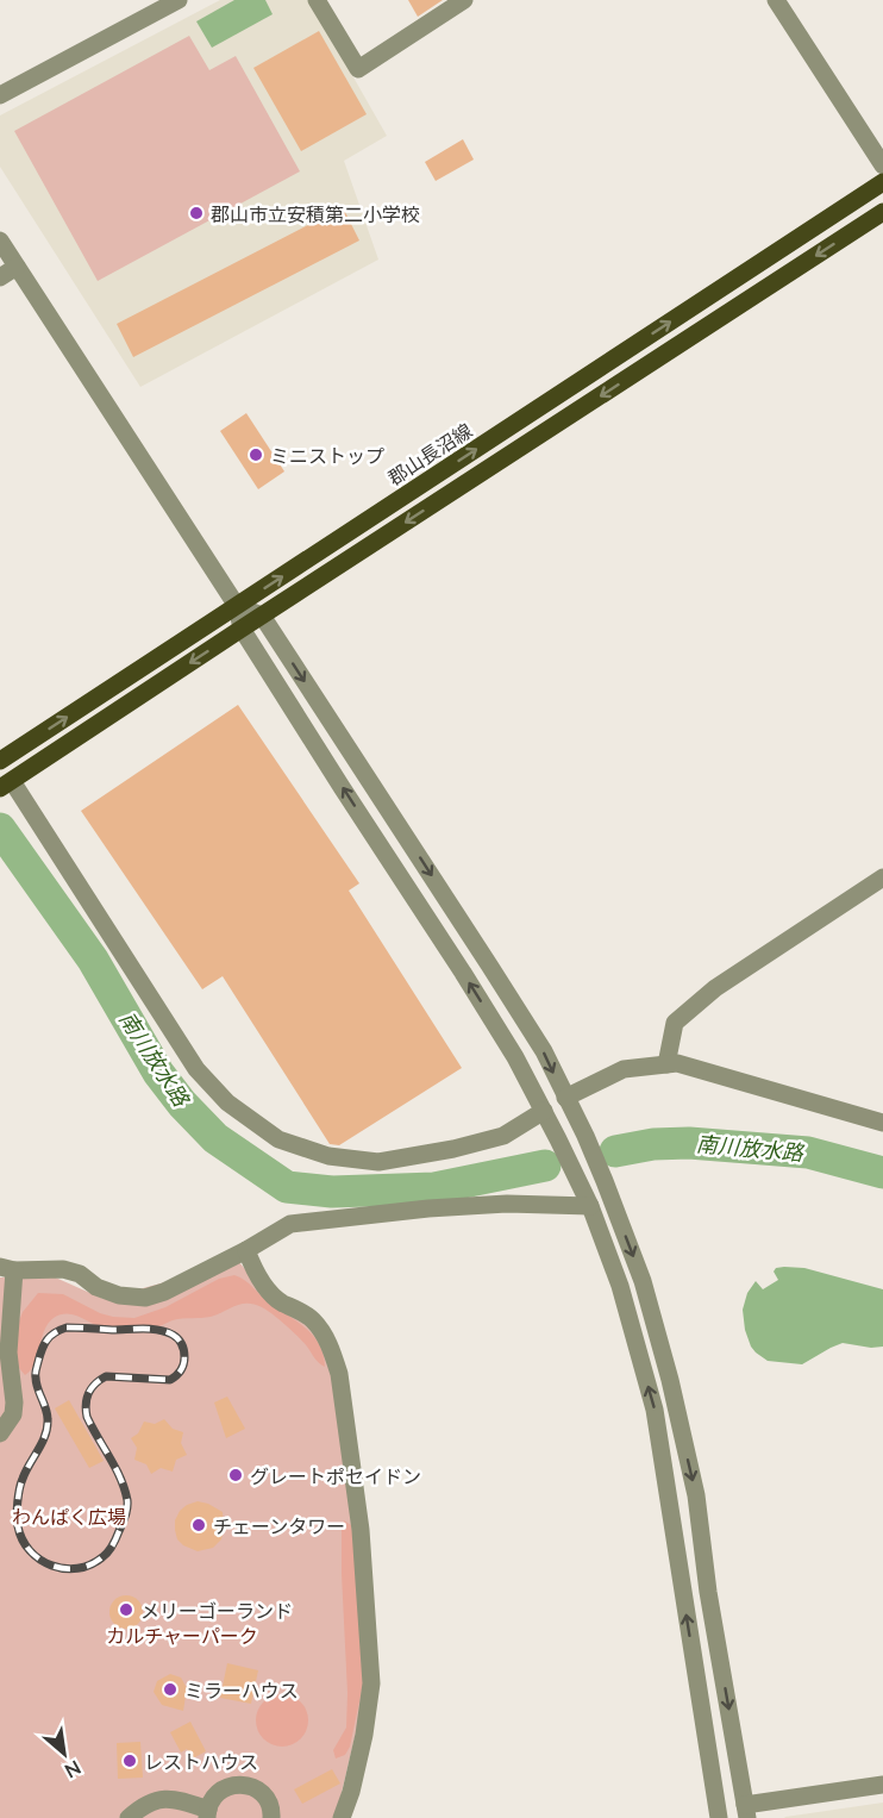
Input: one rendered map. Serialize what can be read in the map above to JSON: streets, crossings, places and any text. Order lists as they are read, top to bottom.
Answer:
{
  "streets": {
    "main road": ["郡山長沼線"]
  },
  "water": ["南川放水路"],
  "parks": ["わんぱく広場", "カルチャーパーク"],
  "places": [
    "郡山市立安積第二小学校",
    "ミニストップ",
    "グレートポセイドン",
    "チェーンタワー",
    "メリーゴーランド",
    "ミラーハウス",
    "レストハウス"
  ],
  "north": "bottom right"
}
